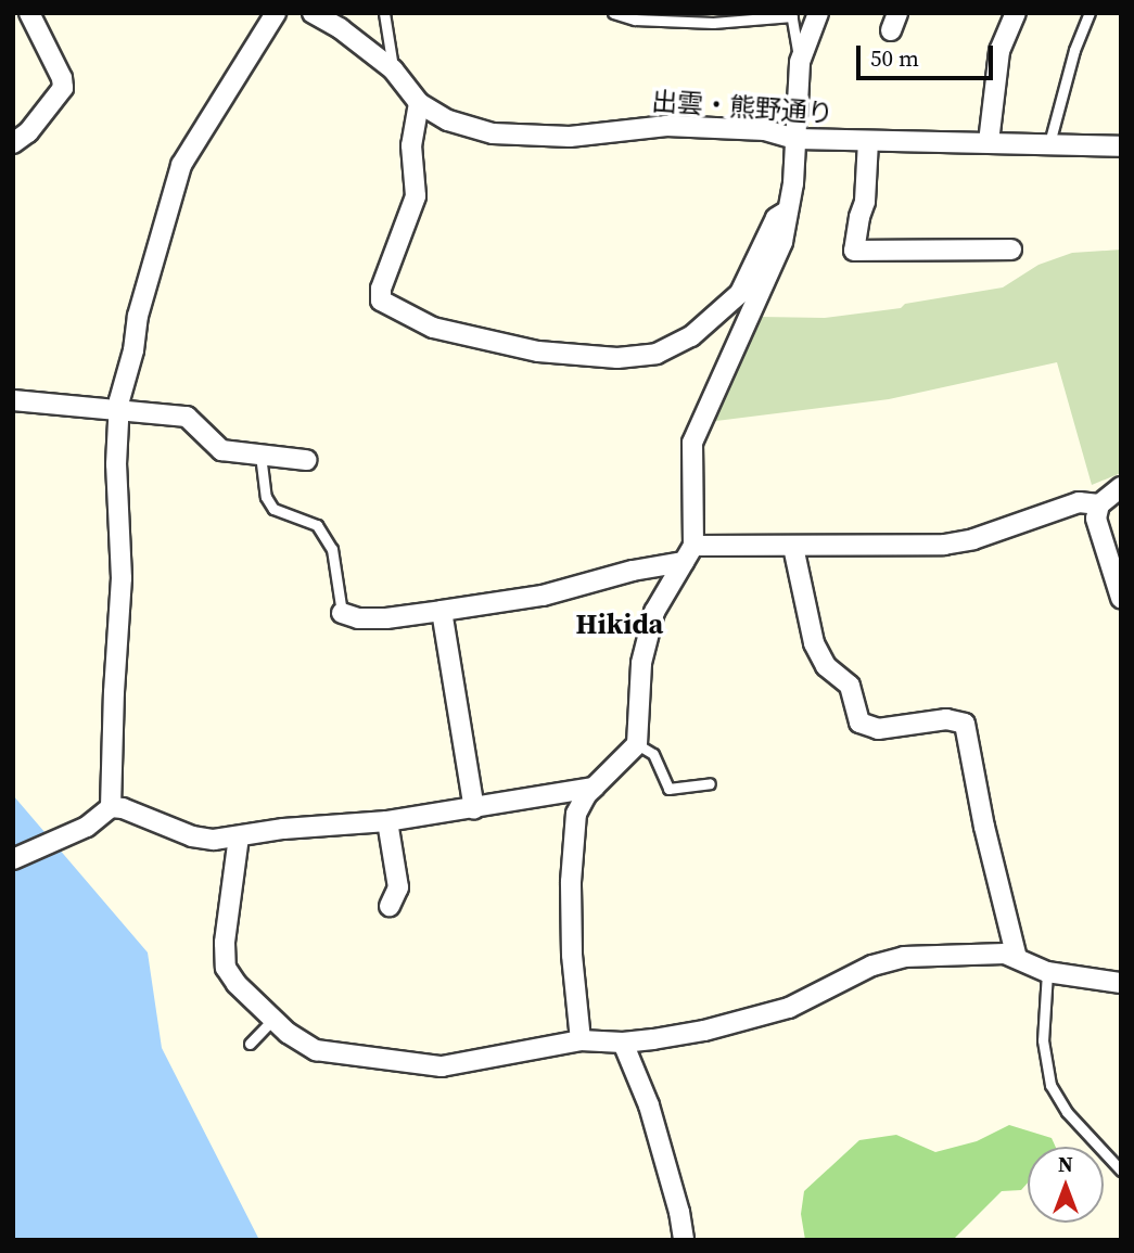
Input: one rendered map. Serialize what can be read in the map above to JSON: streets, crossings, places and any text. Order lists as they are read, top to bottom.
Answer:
{
  "streets": {
    "street": ["出雲・熊野通り"]
  },
  "districts": ["Hikida"],
  "scale_bar": "50 m",
  "north": "top"
}
